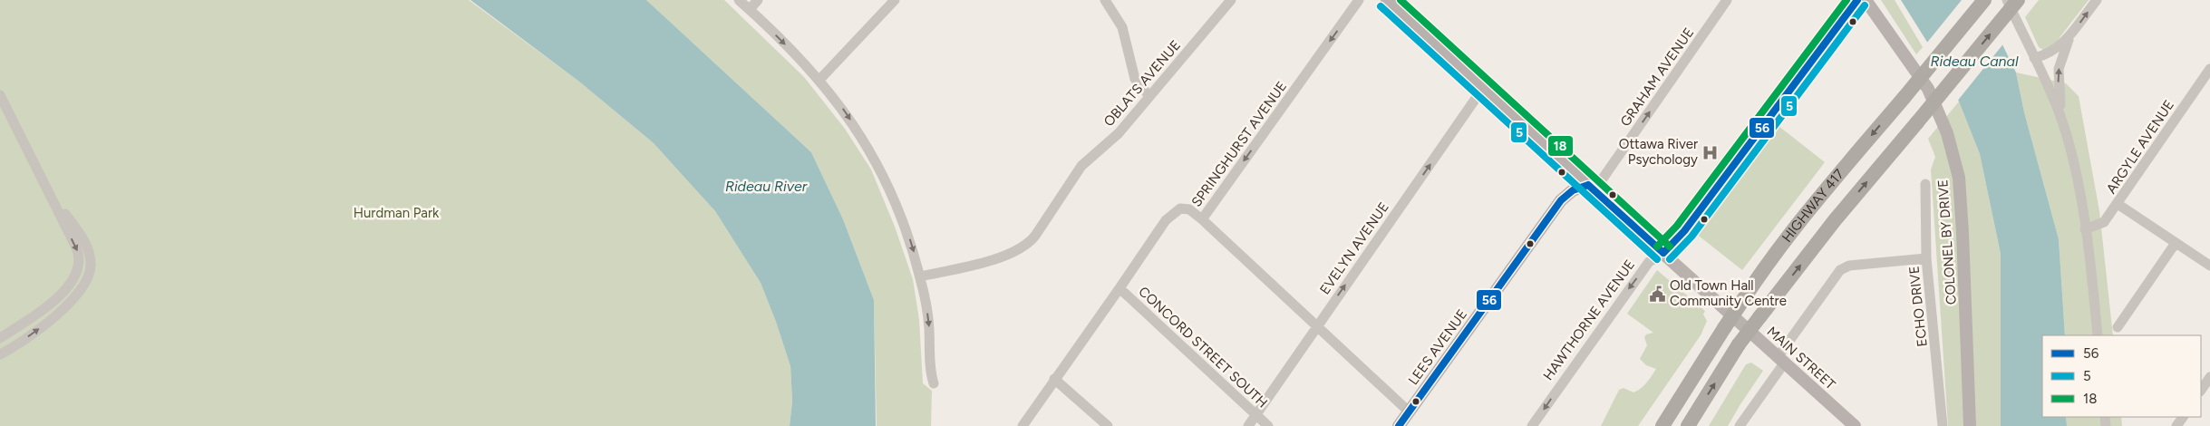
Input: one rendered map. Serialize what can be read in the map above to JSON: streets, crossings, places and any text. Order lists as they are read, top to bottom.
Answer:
{
  "streets": {
    "highway": ["HIGHWAY 417"],
    "main road": [
      "COLONEL BY DRIVE",
      "HAWTHORNE AVENUE",
      "LEES AVENUE",
      "MAIN STREET"
    ],
    "street": [
      "GRAHAM AVENUE",
      "OBLATS AVENUE",
      "SPRINGHURST AVENUE",
      "ARGYLE AVENUE",
      "EVELYN AVENUE",
      "ECHO DRIVE",
      "CONCORD STREET SOUTH"
    ]
  },
  "crossings": [
    ["GRAHAM AVENUE", "LEES AVENUE"],
    ["GRAHAM AVENUE", "MAIN STREET"],
    ["SPRINGHURST AVENUE", "CONCORD STREET SOUTH"],
    ["EVELYN AVENUE", "CONCORD STREET SOUTH"],
    ["EVELYN AVENUE", "MAIN STREET"],
    ["HAWTHORNE AVENUE", "MAIN STREET"],
    ["LEES AVENUE", "MAIN STREET"]
  ],
  "one_way": [
    "GRAHAM AVENUE",
    "SPRINGHURST AVENUE",
    "EVELYN AVENUE",
    "HAWTHORNE AVENUE"
  ],
  "water": ["Rideau Canal", "Rideau River"],
  "parks": ["Hurdman Park"],
  "places": {
    "hospital": ["Ottawa River Psychology"],
    "public building": ["Old Town Hall Community Centre"]
  },
  "lines": ["transit line 56", "transit line 18", "transit line 5"],
  "legend": ["56", "5", "18"]
}
